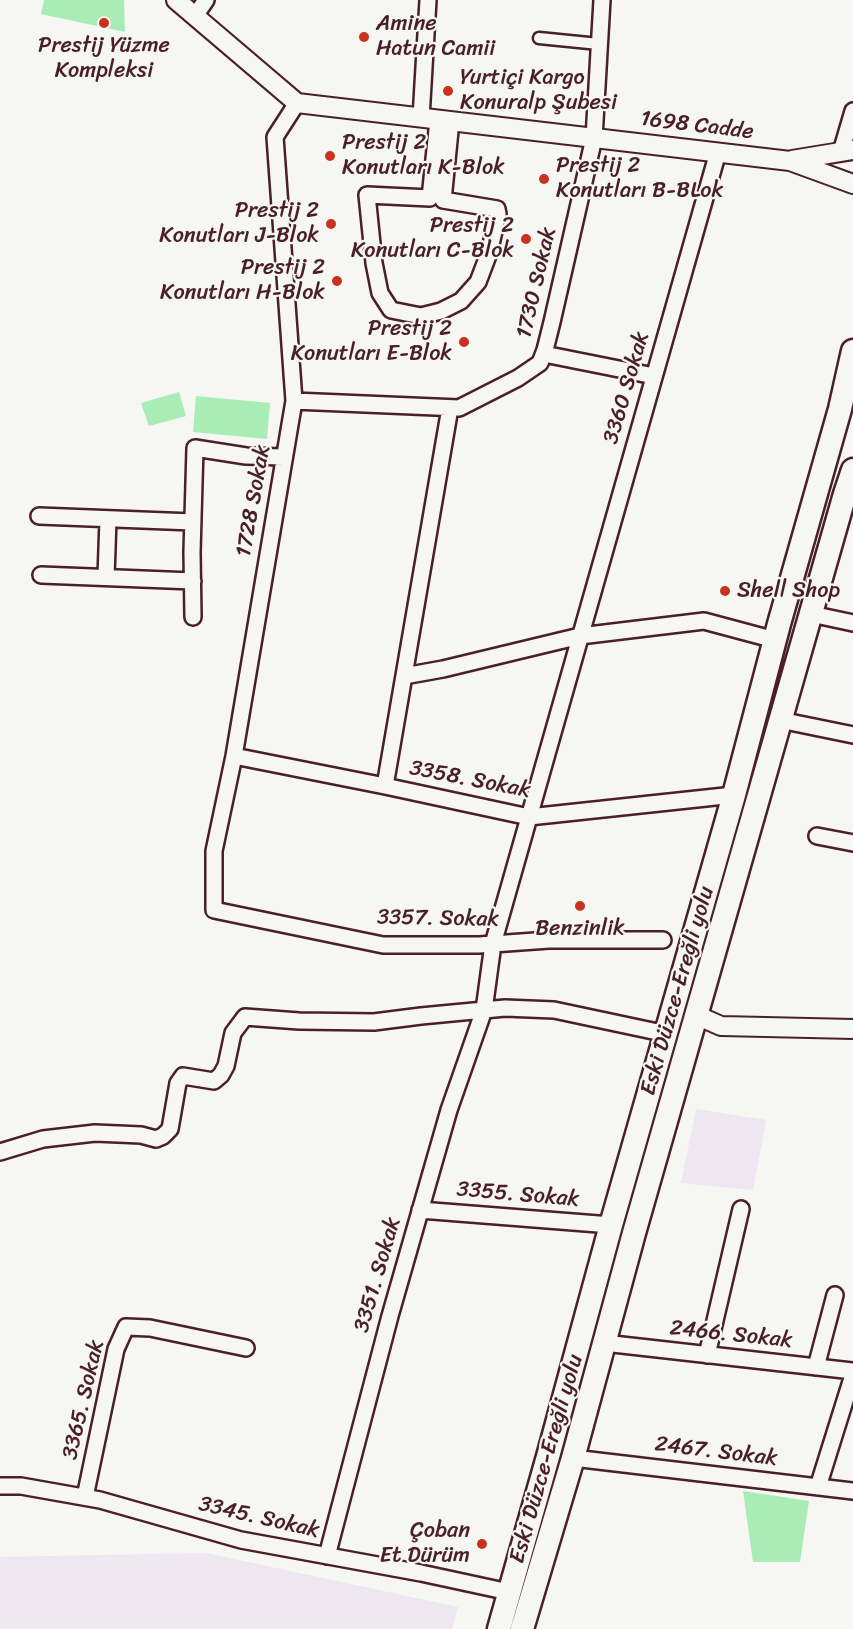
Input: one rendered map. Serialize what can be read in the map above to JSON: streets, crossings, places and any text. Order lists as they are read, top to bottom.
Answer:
{
  "streets": {
    "main road": ["Eski Düzce-Ereğli yolu"],
    "street": [
      "1698 Cadde",
      "1730 Sokak",
      "3360 Sokak",
      "1728 Sokak",
      "3358. Sokak",
      "3357. Sokak",
      "3355. Sokak",
      "3351. Sokak",
      "2466. Sokak",
      "3365. Sokak",
      "2467. Sokak",
      "3345. Sokak"
    ]
  },
  "crossings": [
    ["1698 Cadde", "1730 Sokak"],
    ["1698 Cadde", "3360 Sokak"],
    ["1698 Cadde", "1728 Sokak"],
    ["1730 Sokak", "1728 Sokak"],
    ["3360 Sokak", "3358. Sokak"],
    ["3360 Sokak", "3351. Sokak"],
    ["1728 Sokak", "3358. Sokak"],
    ["1728 Sokak", "3357. Sokak"],
    ["3358. Sokak", "Eski Düzce-Ereğli yolu"],
    ["3358. Sokak", "3351. Sokak"],
    ["3357. Sokak", "3351. Sokak"],
    ["Eski Düzce-Ereğli yolu", "3355. Sokak"],
    ["Eski Düzce-Ereğli yolu", "2466. Sokak"],
    ["Eski Düzce-Ereğli yolu", "2467. Sokak"],
    ["Eski Düzce-Ereğli yolu", "3345. Sokak"],
    ["3355. Sokak", "3351. Sokak"],
    ["3351. Sokak", "3345. Sokak"],
    ["3365. Sokak", "3345. Sokak"]
  ],
  "places": [
    "Prestij Yüzme Kompleksi",
    "Amine Hatun Camii",
    "Yurtiçi Kargo Konuralp Şubesi",
    "Prestij 2 Konutları K-Blok",
    "Prestij 2 Konutları B-BLok",
    "Prestij 2 Konutları J-Blok",
    "Prestij 2 Konutları C-Blok",
    "Prestij 2 Konutları H-Blok",
    "Prestij 2 Konutları E-Blok",
    "Shell Shop",
    "Benzinlik",
    "Çoban Et Dürüm"
  ]
}
